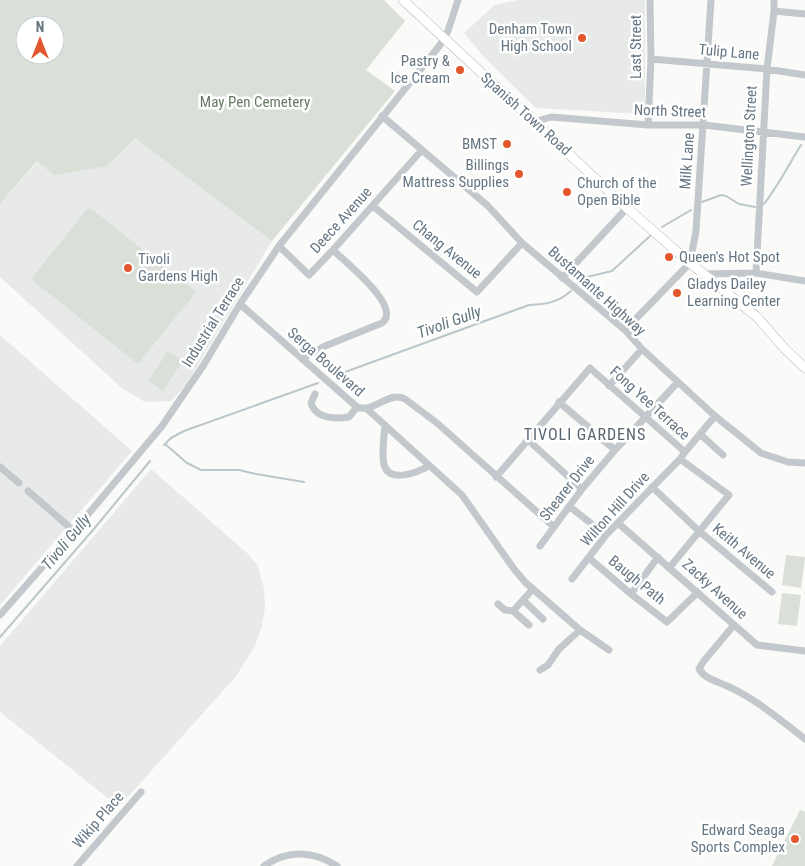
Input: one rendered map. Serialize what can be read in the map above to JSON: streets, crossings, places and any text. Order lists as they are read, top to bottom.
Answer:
{
  "streets": {
    "main road": ["Spanish Town Road"],
    "street": [
      "Last Street",
      "Tulip Lane",
      "North Street",
      "Wellington Street",
      "Milk Lane",
      "Deece Avenue",
      "Chang Avenue",
      "Bustamante Highway",
      "Industrial Terrace",
      "Serga Boulevard",
      "Fong Yee Terrace",
      "Shearer Drive",
      "Wilton Hill Drive",
      "Keith Avenue",
      "Baugh Path",
      "Zacky Avenue",
      "Wikip Place"
    ]
  },
  "crossings": [
    ["Last Street", "Tulip Lane"],
    ["Last Street", "North Street"],
    ["Tulip Lane", "Wellington Street"],
    ["Tulip Lane", "Milk Lane"],
    ["North Street", "Spanish Town Road"],
    ["North Street", "Wellington Street"],
    ["North Street", "Milk Lane"],
    ["Spanish Town Road", "Milk Lane"],
    ["Spanish Town Road", "Industrial Terrace"],
    ["Deece Avenue", "Chang Avenue"],
    ["Deece Avenue", "Bustamante Highway"],
    ["Deece Avenue", "Industrial Terrace"],
    ["Chang Avenue", "Bustamante Highway"],
    ["Bustamante Highway", "Industrial Terrace"],
    ["Bustamante Highway", "Shearer Drive"],
    ["Bustamante Highway", "Wilton Hill Drive"],
    ["Industrial Terrace", "Serga Boulevard"],
    ["Serga Boulevard", "Shearer Drive"],
    ["Fong Yee Terrace", "Shearer Drive"],
    ["Fong Yee Terrace", "Wilton Hill Drive"],
    ["Fong Yee Terrace", "Keith Avenue"],
    ["Wilton Hill Drive", "Keith Avenue"],
    ["Wilton Hill Drive", "Baugh Path"],
    ["Wilton Hill Drive", "Zacky Avenue"],
    ["Baugh Path", "Zacky Avenue"]
  ],
  "districts": ["TIVOLI GARDENS"],
  "water": ["Tivoli Gully"],
  "parks": ["May Pen Cemetery"],
  "places": [
    "Denham Town High School",
    "Pastry & Ice Cream",
    "BMST",
    "Billings Mattress Supplies",
    "Church of the Open Bible",
    "Queen's Hot Spot",
    "Tivoli Gardens High",
    "Gladys Dailey Learning Center",
    "Edward Seaga Sports Complex"
  ],
  "north": "top"
}
